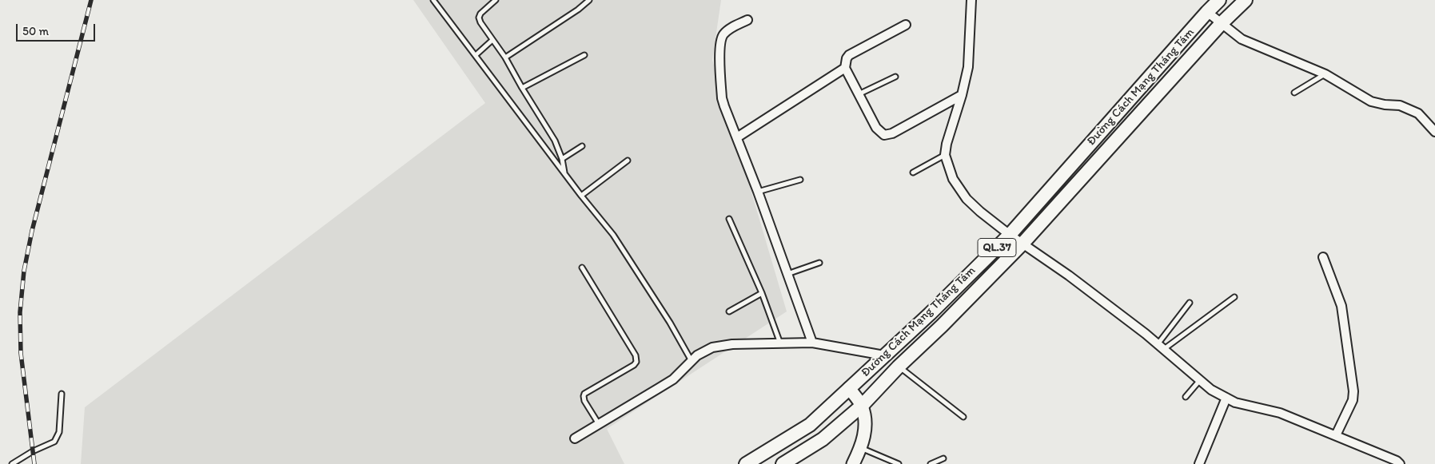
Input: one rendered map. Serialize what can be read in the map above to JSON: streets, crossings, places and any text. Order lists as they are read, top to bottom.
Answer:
{
  "streets": {
    "main road": ["Đường Cách Mạng Tháng Tám", "QL.37"]
  },
  "scale_bar": "50 m"
}
